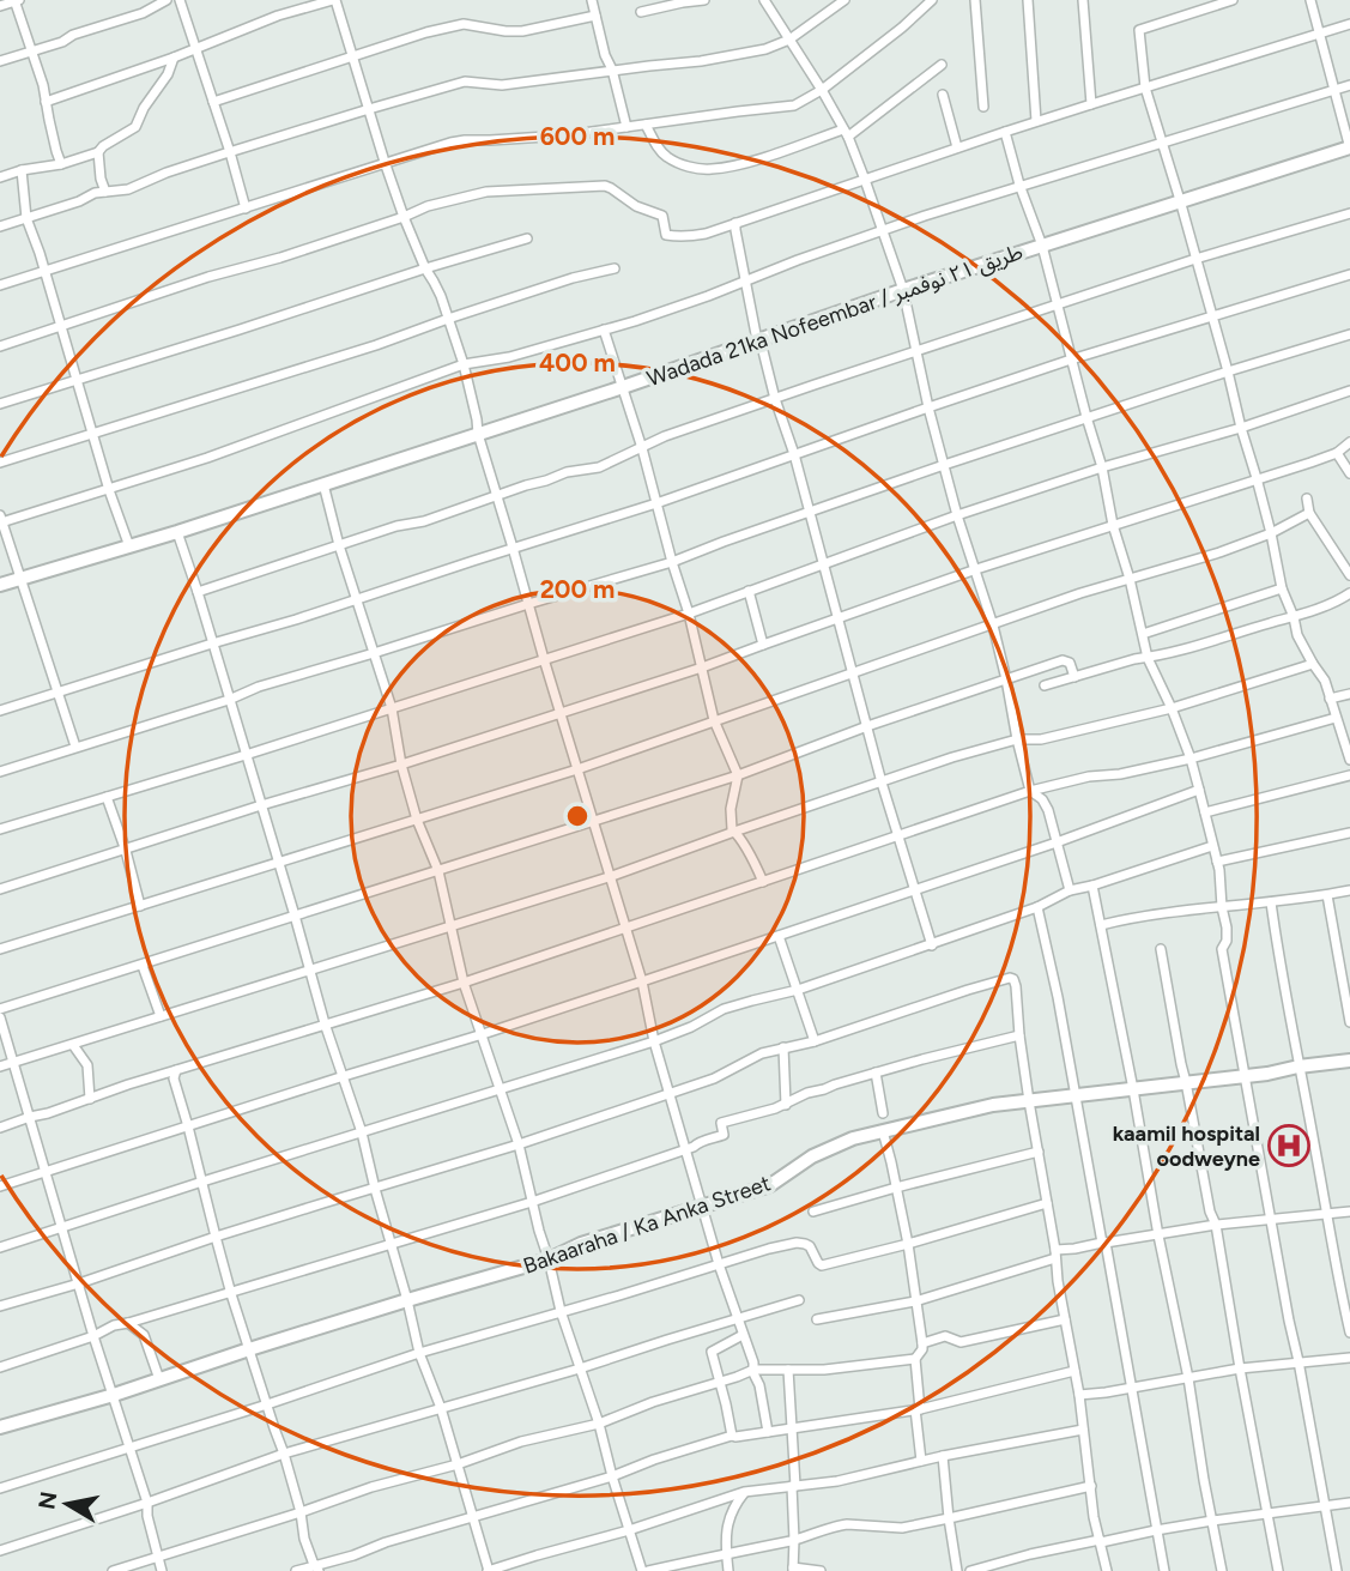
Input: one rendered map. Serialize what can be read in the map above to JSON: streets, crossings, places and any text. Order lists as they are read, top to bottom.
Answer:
{
  "streets": {
    "street": ["Wadada 21ka Nofeembar / طريق ٢١ نوفمبر", "Bakaaraha / Ka Anka Street"]
  },
  "places": {
    "hospital": ["kaamil hospital oodweyne"]
  },
  "north": "left",
  "rings": ["600 m", "400 m", "200 m"]
}
